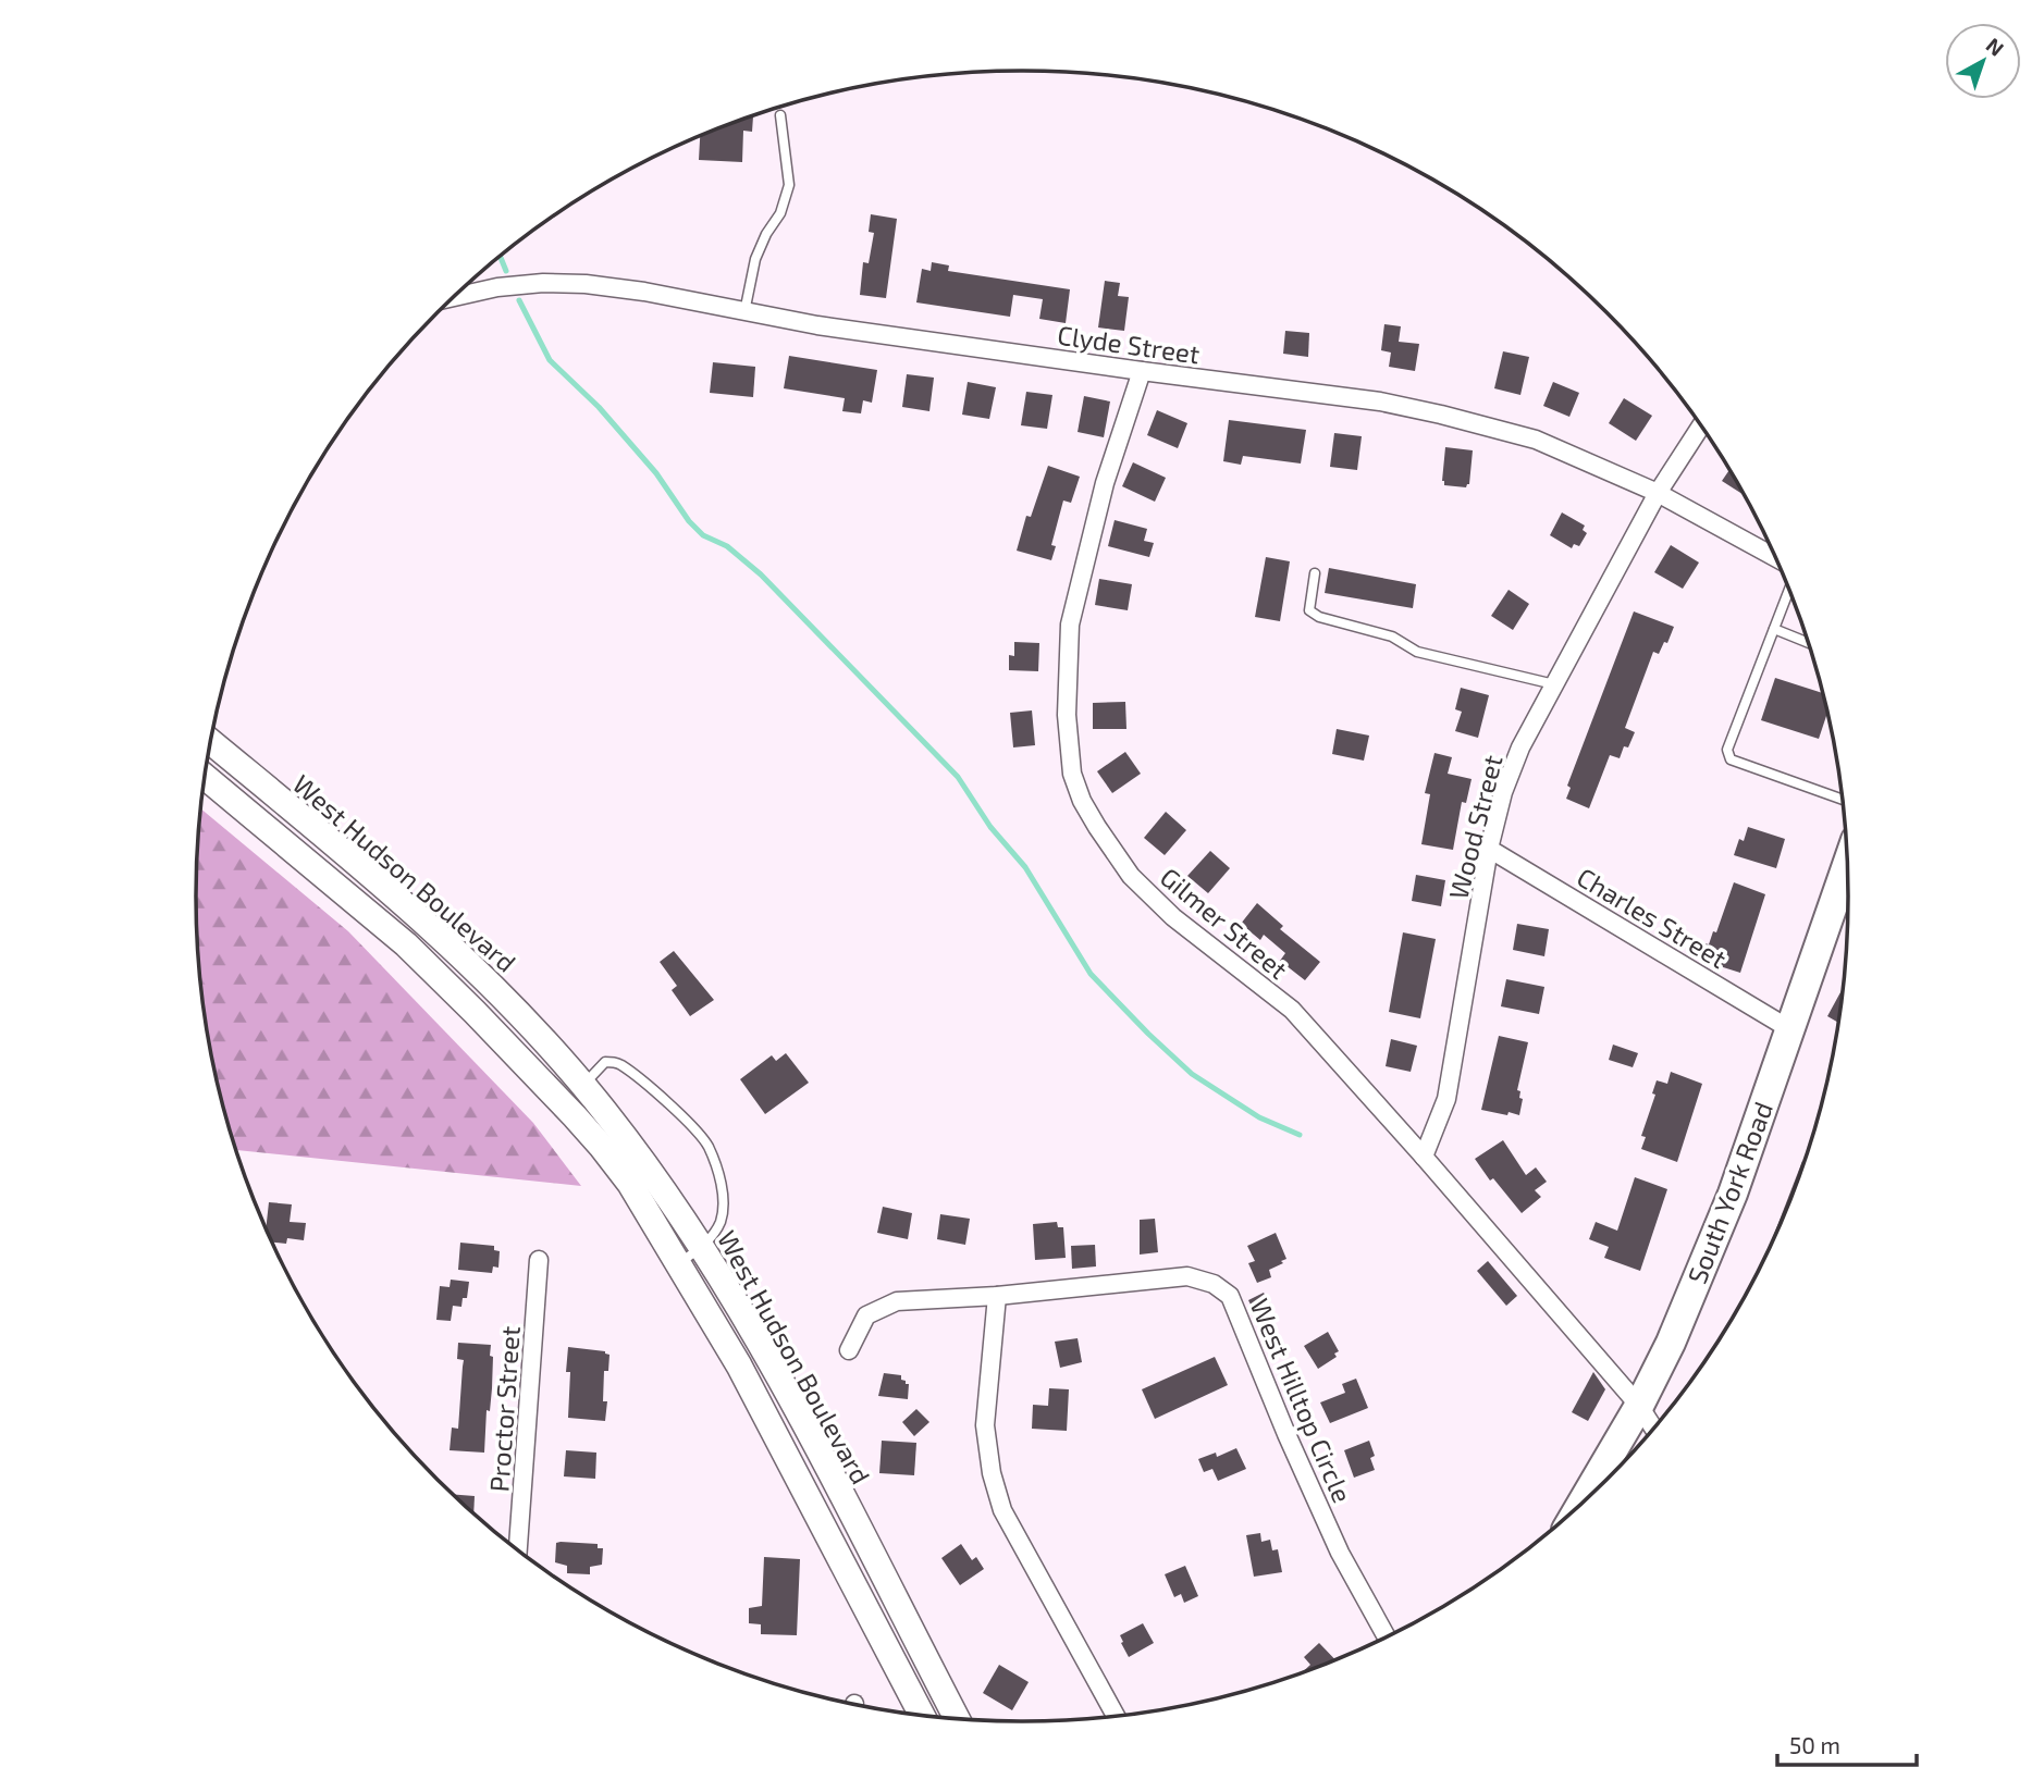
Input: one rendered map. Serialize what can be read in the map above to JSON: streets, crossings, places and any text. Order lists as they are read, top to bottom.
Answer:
{
  "streets": {
    "main road": ["West Hudson Boulevard", "South York Road"],
    "street": [
      "Clyde Street",
      "Wood Street",
      "Charles Street",
      "Gilmer Street",
      "West Hilltop Circle",
      "Proctor Street"
    ]
  },
  "crossings": [
    ["Clyde Street", "Wood Street"],
    ["Clyde Street", "Gilmer Street"],
    ["Wood Street", "Charles Street"],
    ["Wood Street", "Gilmer Street"],
    ["Charles Street", "South York Road"],
    ["Gilmer Street", "South York Road"]
  ],
  "scale_bar": "50 m",
  "north": "top right"
}
